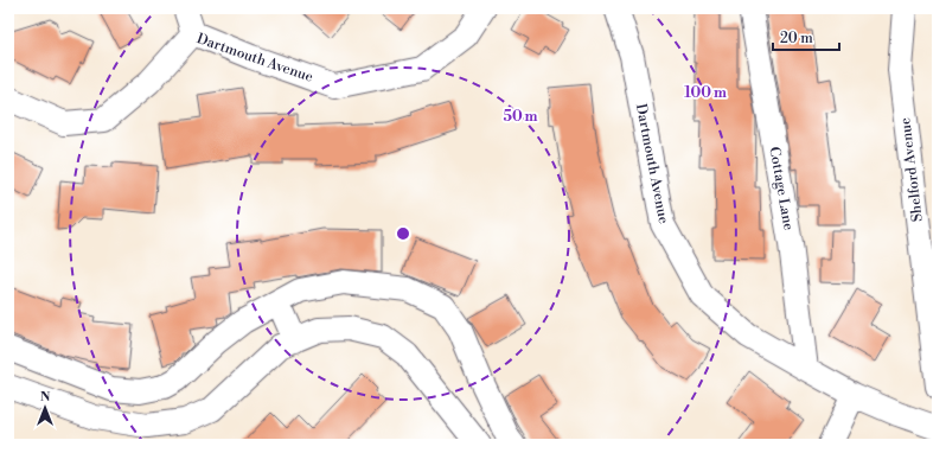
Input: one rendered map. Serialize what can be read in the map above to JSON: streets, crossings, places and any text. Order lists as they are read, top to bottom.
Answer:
{
  "streets": {
    "street": ["Dartmouth Avenue", "Shelford Avenue", "Cottage Lane"]
  },
  "crossings": [
    ["Dartmouth Avenue", "Cottage Lane"]
  ],
  "scale_bar": "20 m",
  "north": "top",
  "rings": ["100 m", "50 m"]
}
